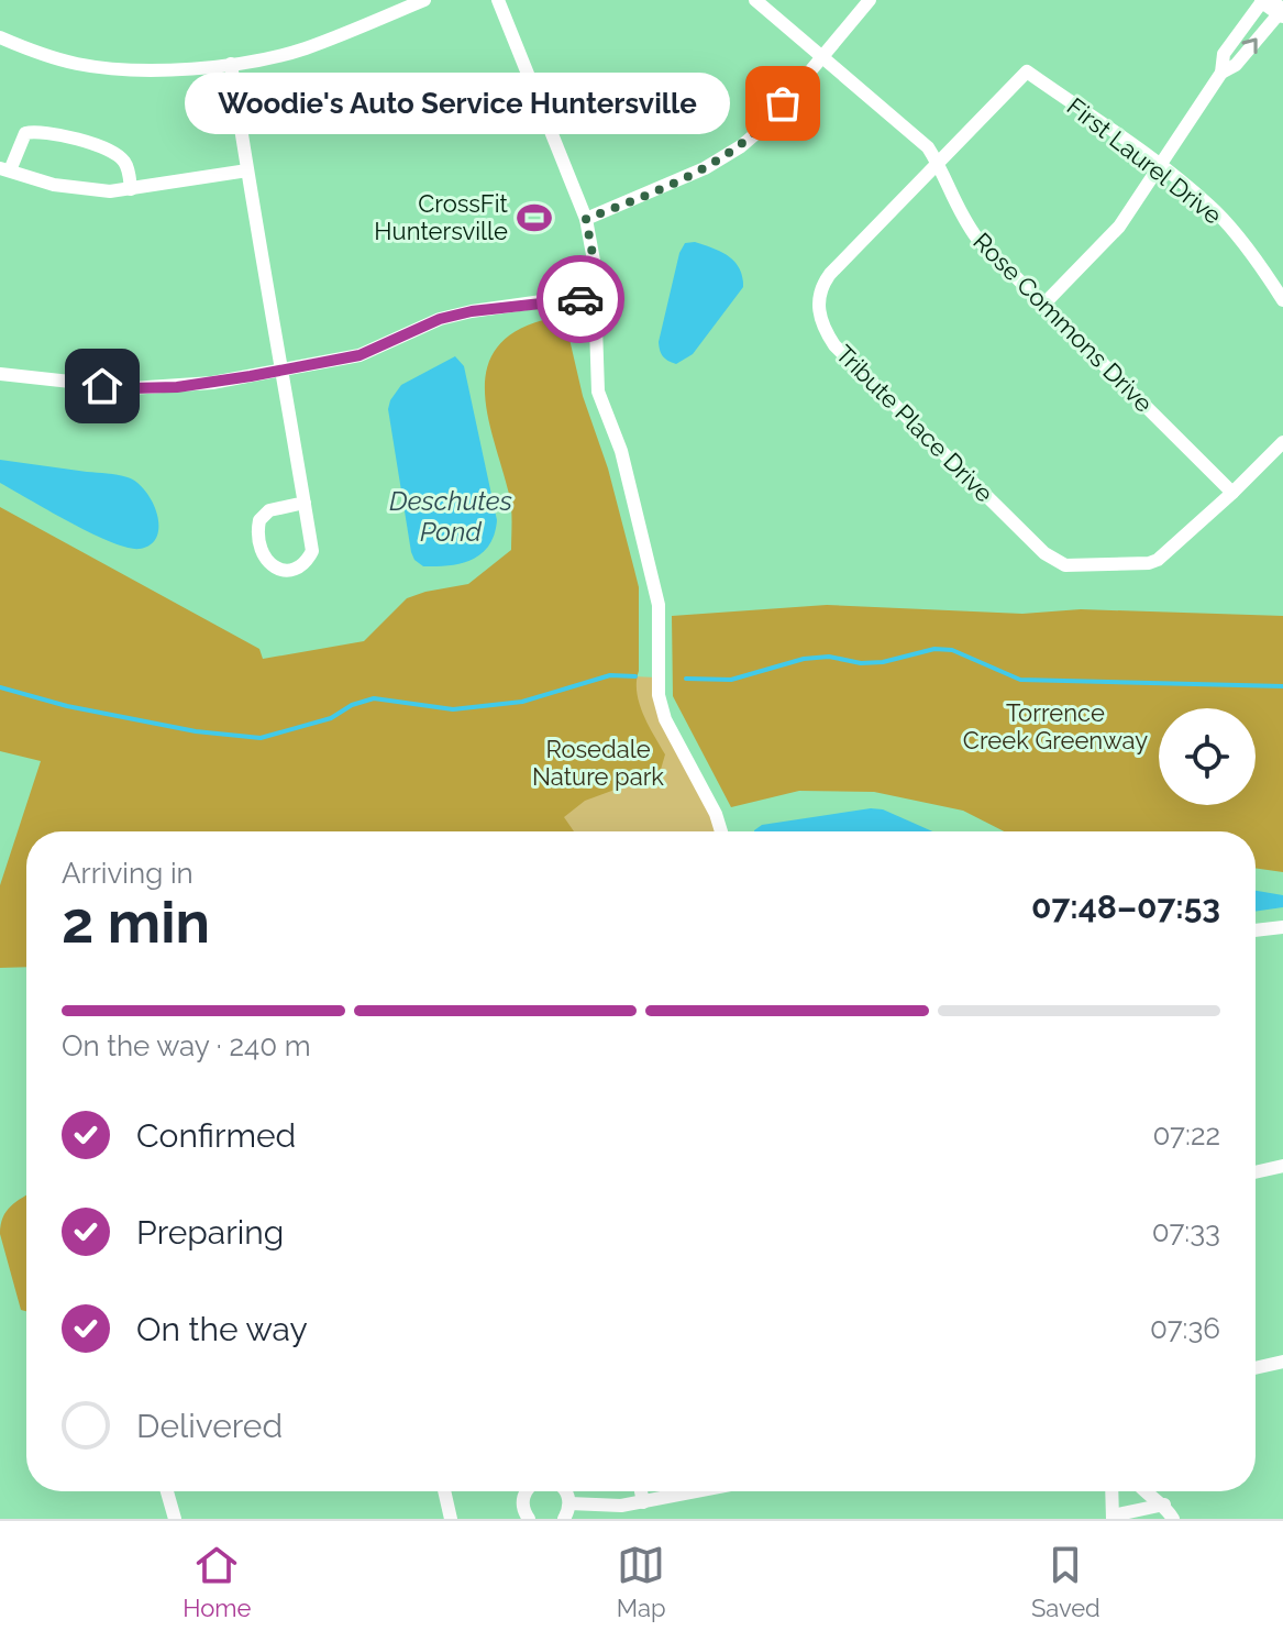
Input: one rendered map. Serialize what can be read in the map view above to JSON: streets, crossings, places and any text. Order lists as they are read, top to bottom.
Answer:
{
  "streets": {
    "street": ["First Laurel Drive", "Rose Commons Drive", "Tribute Place Drive"]
  },
  "crossings": [
    ["First Laurel Drive", "Tribute Place Drive"],
    ["Rose Commons Drive", "Tribute Place Drive"]
  ],
  "water": ["Deschutes Pond"],
  "parks": ["Torrence Creek Greenway", "Rosedale Nature park"],
  "places": {
    "other": ["Woodie's Auto Service Huntersville"],
    "sports": ["CrossFit Huntersville"]
  },
  "page": {
    "bubble": "Woodie's Auto Service Huntersville",
    "heading": ["2 min", "Arriving in", "07:48–07:53"],
    "bar": "On the way · 240 m",
    "list": [
      ["Confirmed", "07:22"],
      ["Preparing", "07:33"],
      ["On the way", "07:36"],
      "Delivered"
    ],
    "tabs": ["Home", "Map", "Saved"]
  }
}
